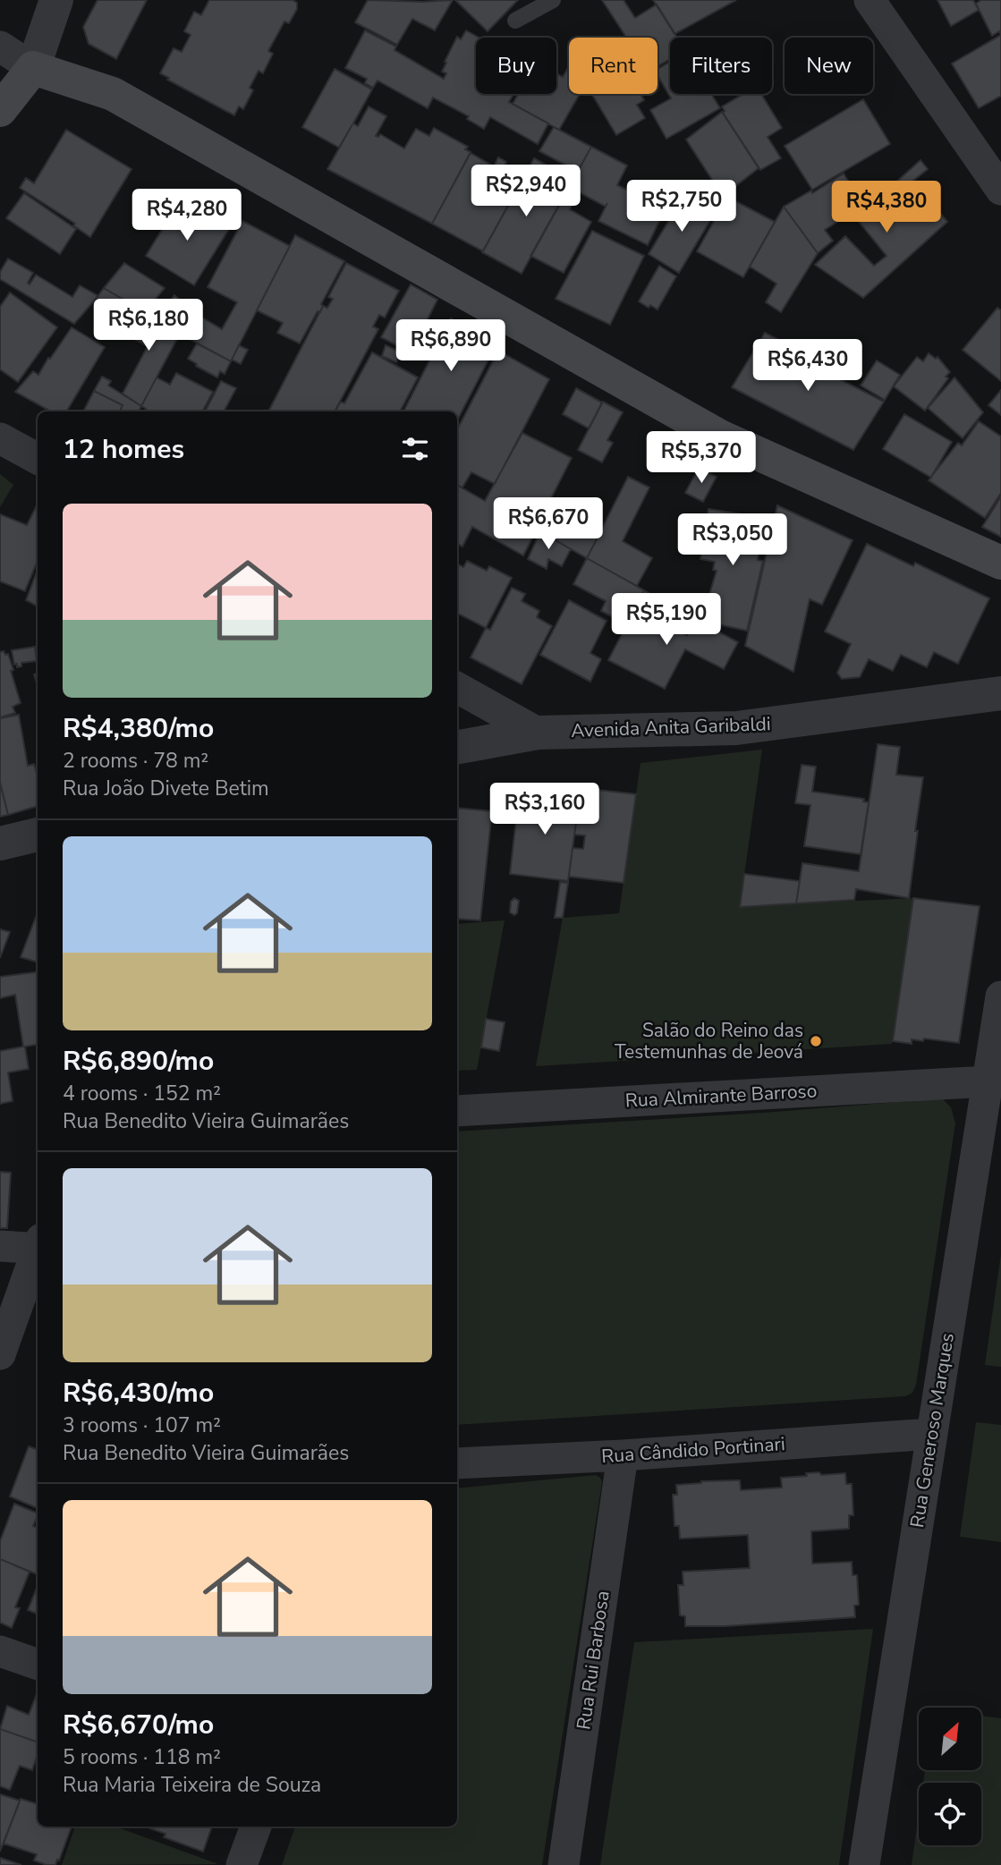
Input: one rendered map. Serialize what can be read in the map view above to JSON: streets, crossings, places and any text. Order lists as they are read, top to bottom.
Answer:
{
  "streets": {
    "street": [
      "Avenida Anita Garibaldi",
      "Rua Almirante Barroso",
      "Rua Generoso Marques",
      "Rua Cândido Portinari",
      "Rua Rui Barbosa"
    ]
  },
  "crossings": [
    ["Rua Almirante Barroso", "Rua Generoso Marques"],
    ["Rua Generoso Marques", "Rua Cândido Portinari"],
    ["Rua Cândido Portinari", "Rua Rui Barbosa"]
  ],
  "places": ["Salão do Reino das Testemunhas de Jeová"],
  "north": "top right",
  "page": {
    "chip": [
      "Buy",
      "Rent",
      "Filters",
      "New"
    ],
    "price": [
      "R$2,940",
      "R$2,750",
      "R$4,380",
      "R$4,280",
      "R$6,180",
      "R$6,890",
      "R$6,430",
      "R$5,370",
      "R$6,670",
      "R$3,050",
      "R$5,190",
      "R$3,160"
    ],
    "heading": "12 homes",
    "list": [
      {
        "name": "R$4,380/mo",
        "note": "2 rooms · 78 m² · Rua João Divete Betim"
      },
      {
        "name": "R$6,890/mo",
        "note": "4 rooms · 152 m² · Rua Benedito Vieira Guimarães"
      },
      {
        "name": "R$6,430/mo",
        "note": "3 rooms · 107 m² · Rua Benedito Vieira Guimarães"
      },
      {
        "name": "R$6,670/mo",
        "note": "5 rooms · 118 m² · Rua Maria Teixeira de Souza"
      }
    ]
  }
}
